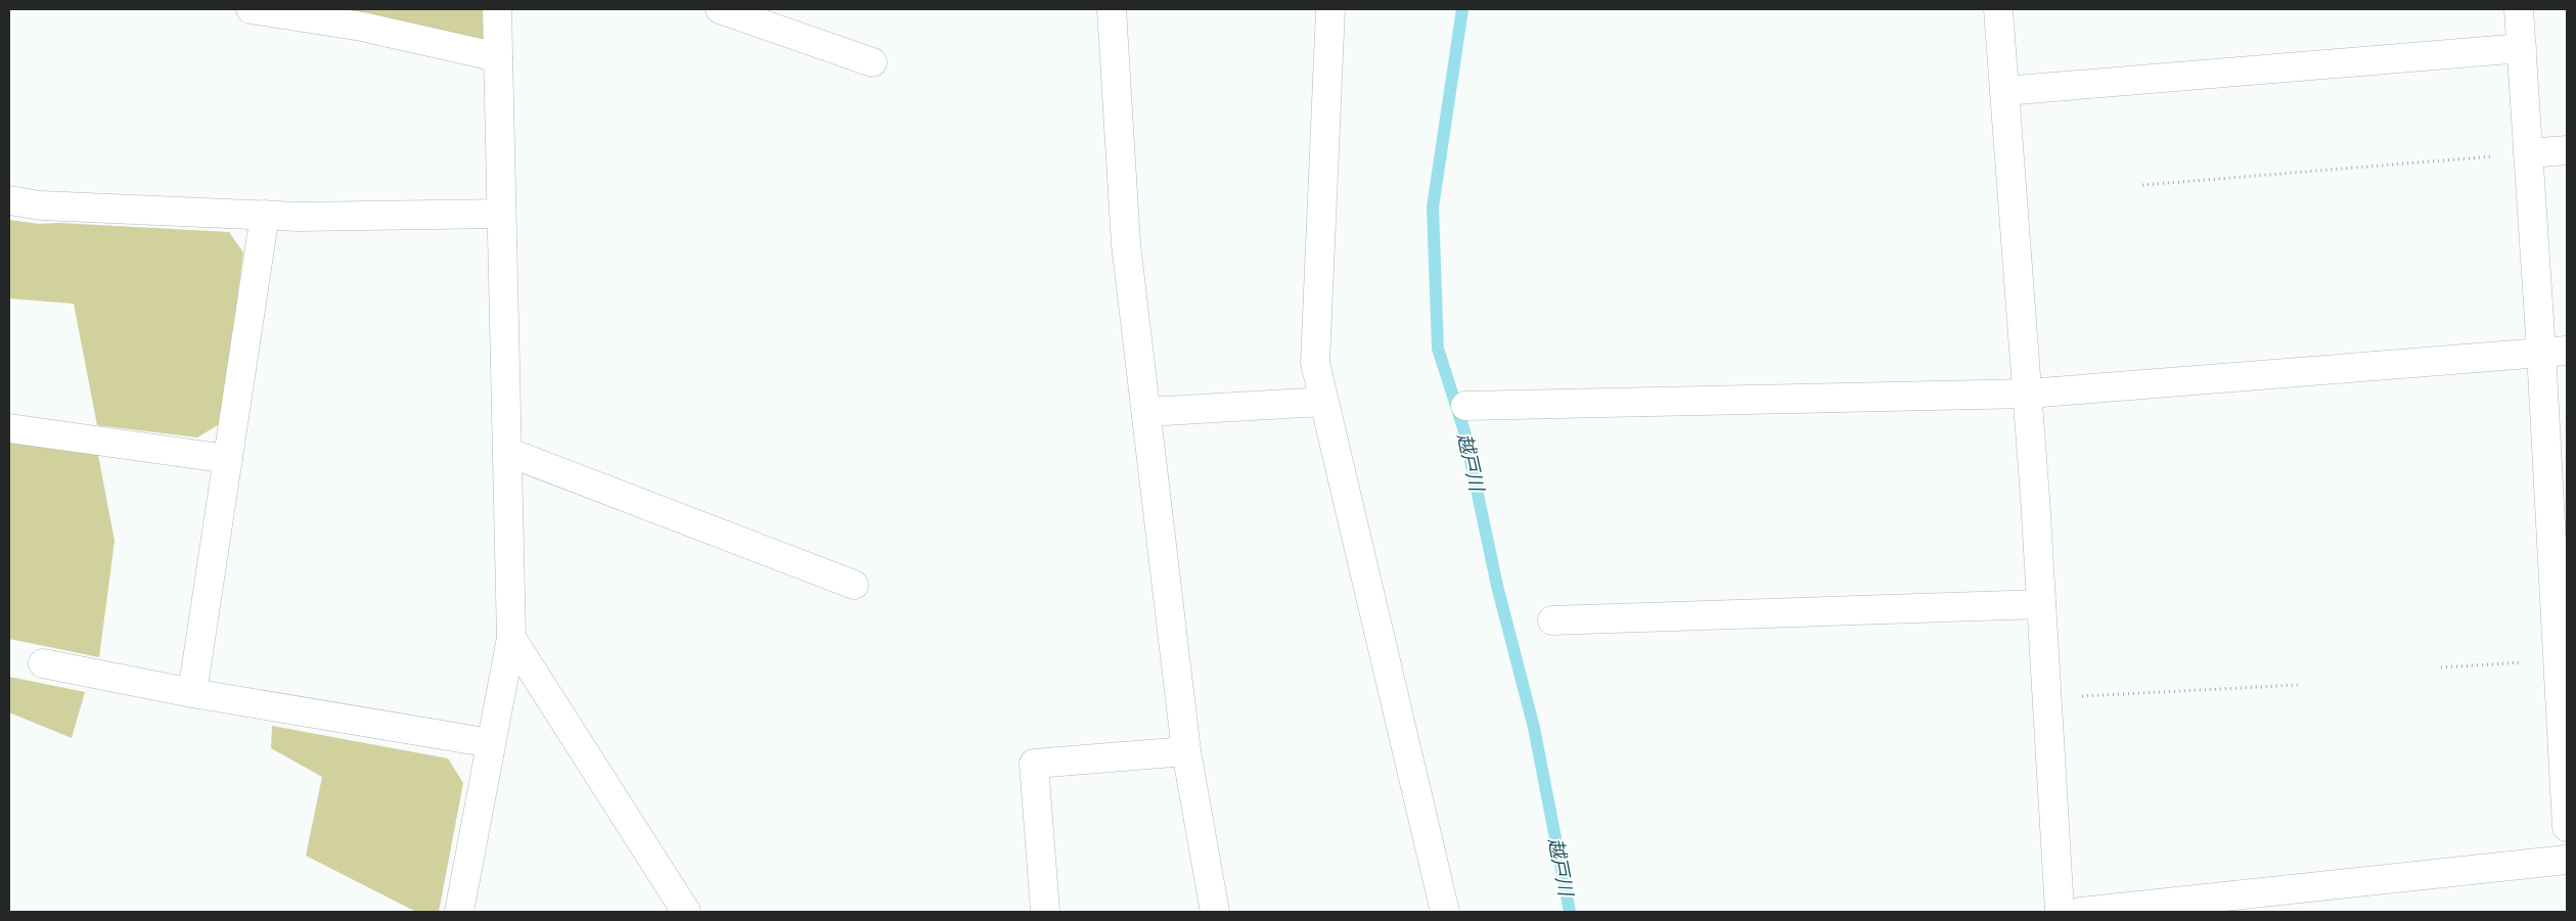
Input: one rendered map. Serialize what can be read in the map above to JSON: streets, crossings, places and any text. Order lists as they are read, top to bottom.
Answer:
{
  "water": ["越戸川"]
}
